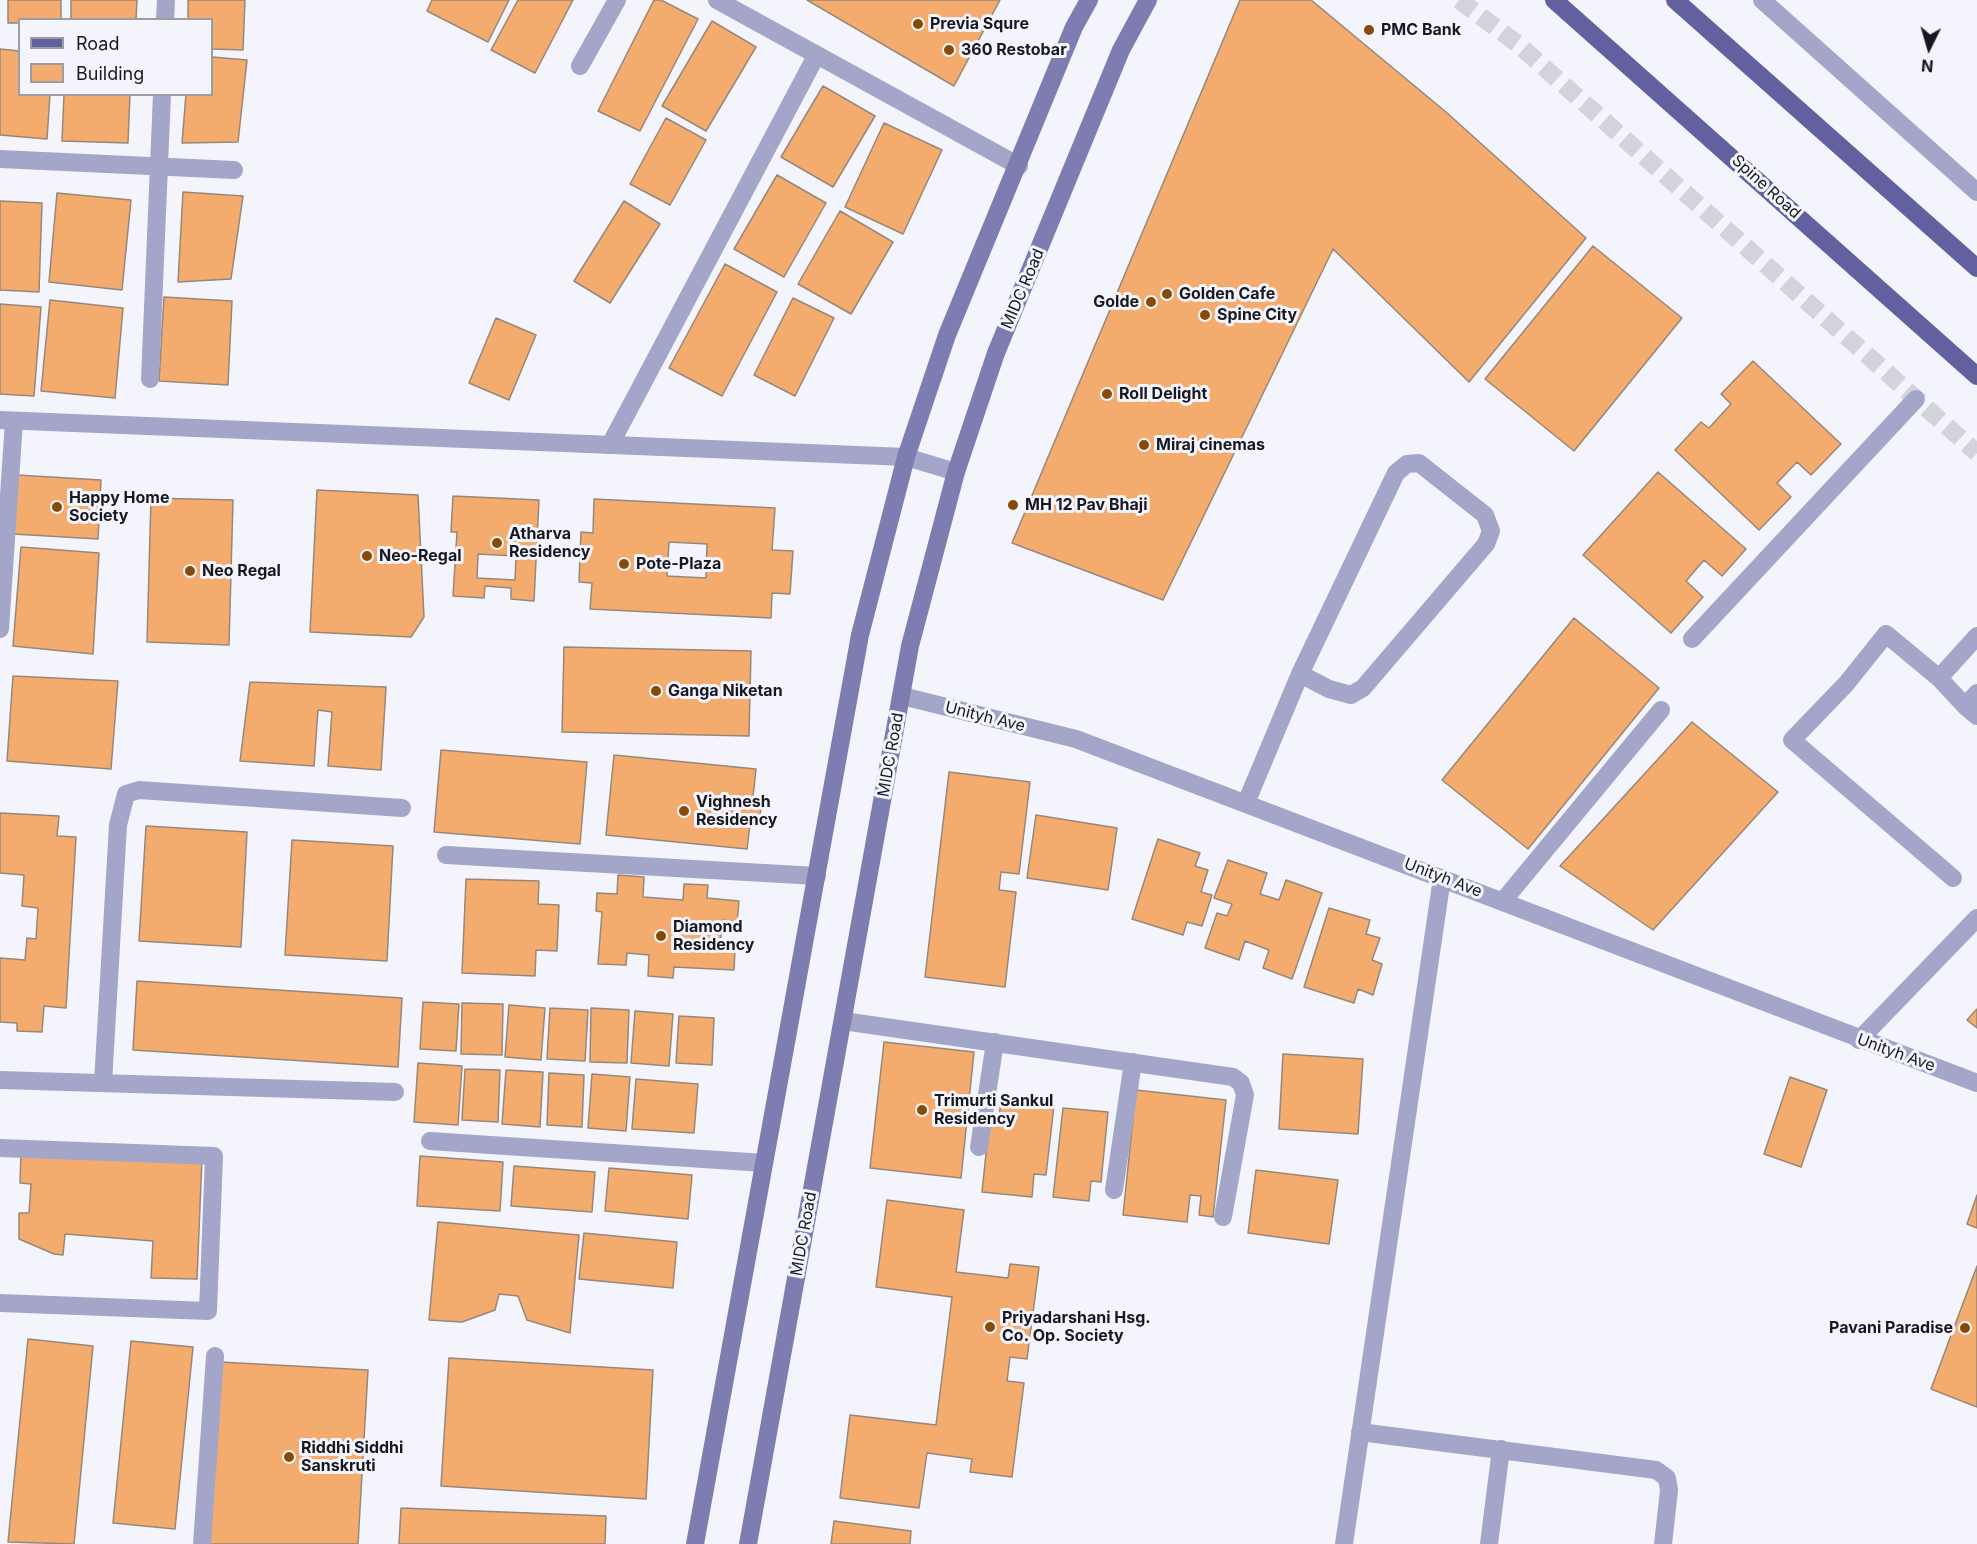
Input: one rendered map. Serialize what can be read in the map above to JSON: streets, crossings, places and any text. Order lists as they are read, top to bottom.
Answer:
{
  "streets": {
    "main road": ["Spine Road", "MIDC Road"],
    "street": ["Unityh Ave"]
  },
  "crossings": [
    ["MIDC Road", "Unityh Ave"]
  ],
  "places": [
    "Previa Squre",
    "PMC Bank",
    "360 Restobar",
    "Golden Cafe",
    "Golde",
    "Spine City",
    "Roll Delight",
    "Miraj cinemas",
    "MH 12 Pav Bhaji",
    "Happy Home Society",
    "Atharva Residency",
    "Neo-Regal",
    "Pote-Plaza",
    "Neo Regal",
    "Ganga Niketan",
    "Vighnesh Residency",
    "Diamond Residency",
    "Trimurti Sankul Residency",
    "Priyadarshani Hsg. Co. Op. Society",
    "Pavani Paradise",
    "Riddhi Siddhi Sanskruti"
  ],
  "legend": ["Road", "Building"],
  "north": "bottom"
}
